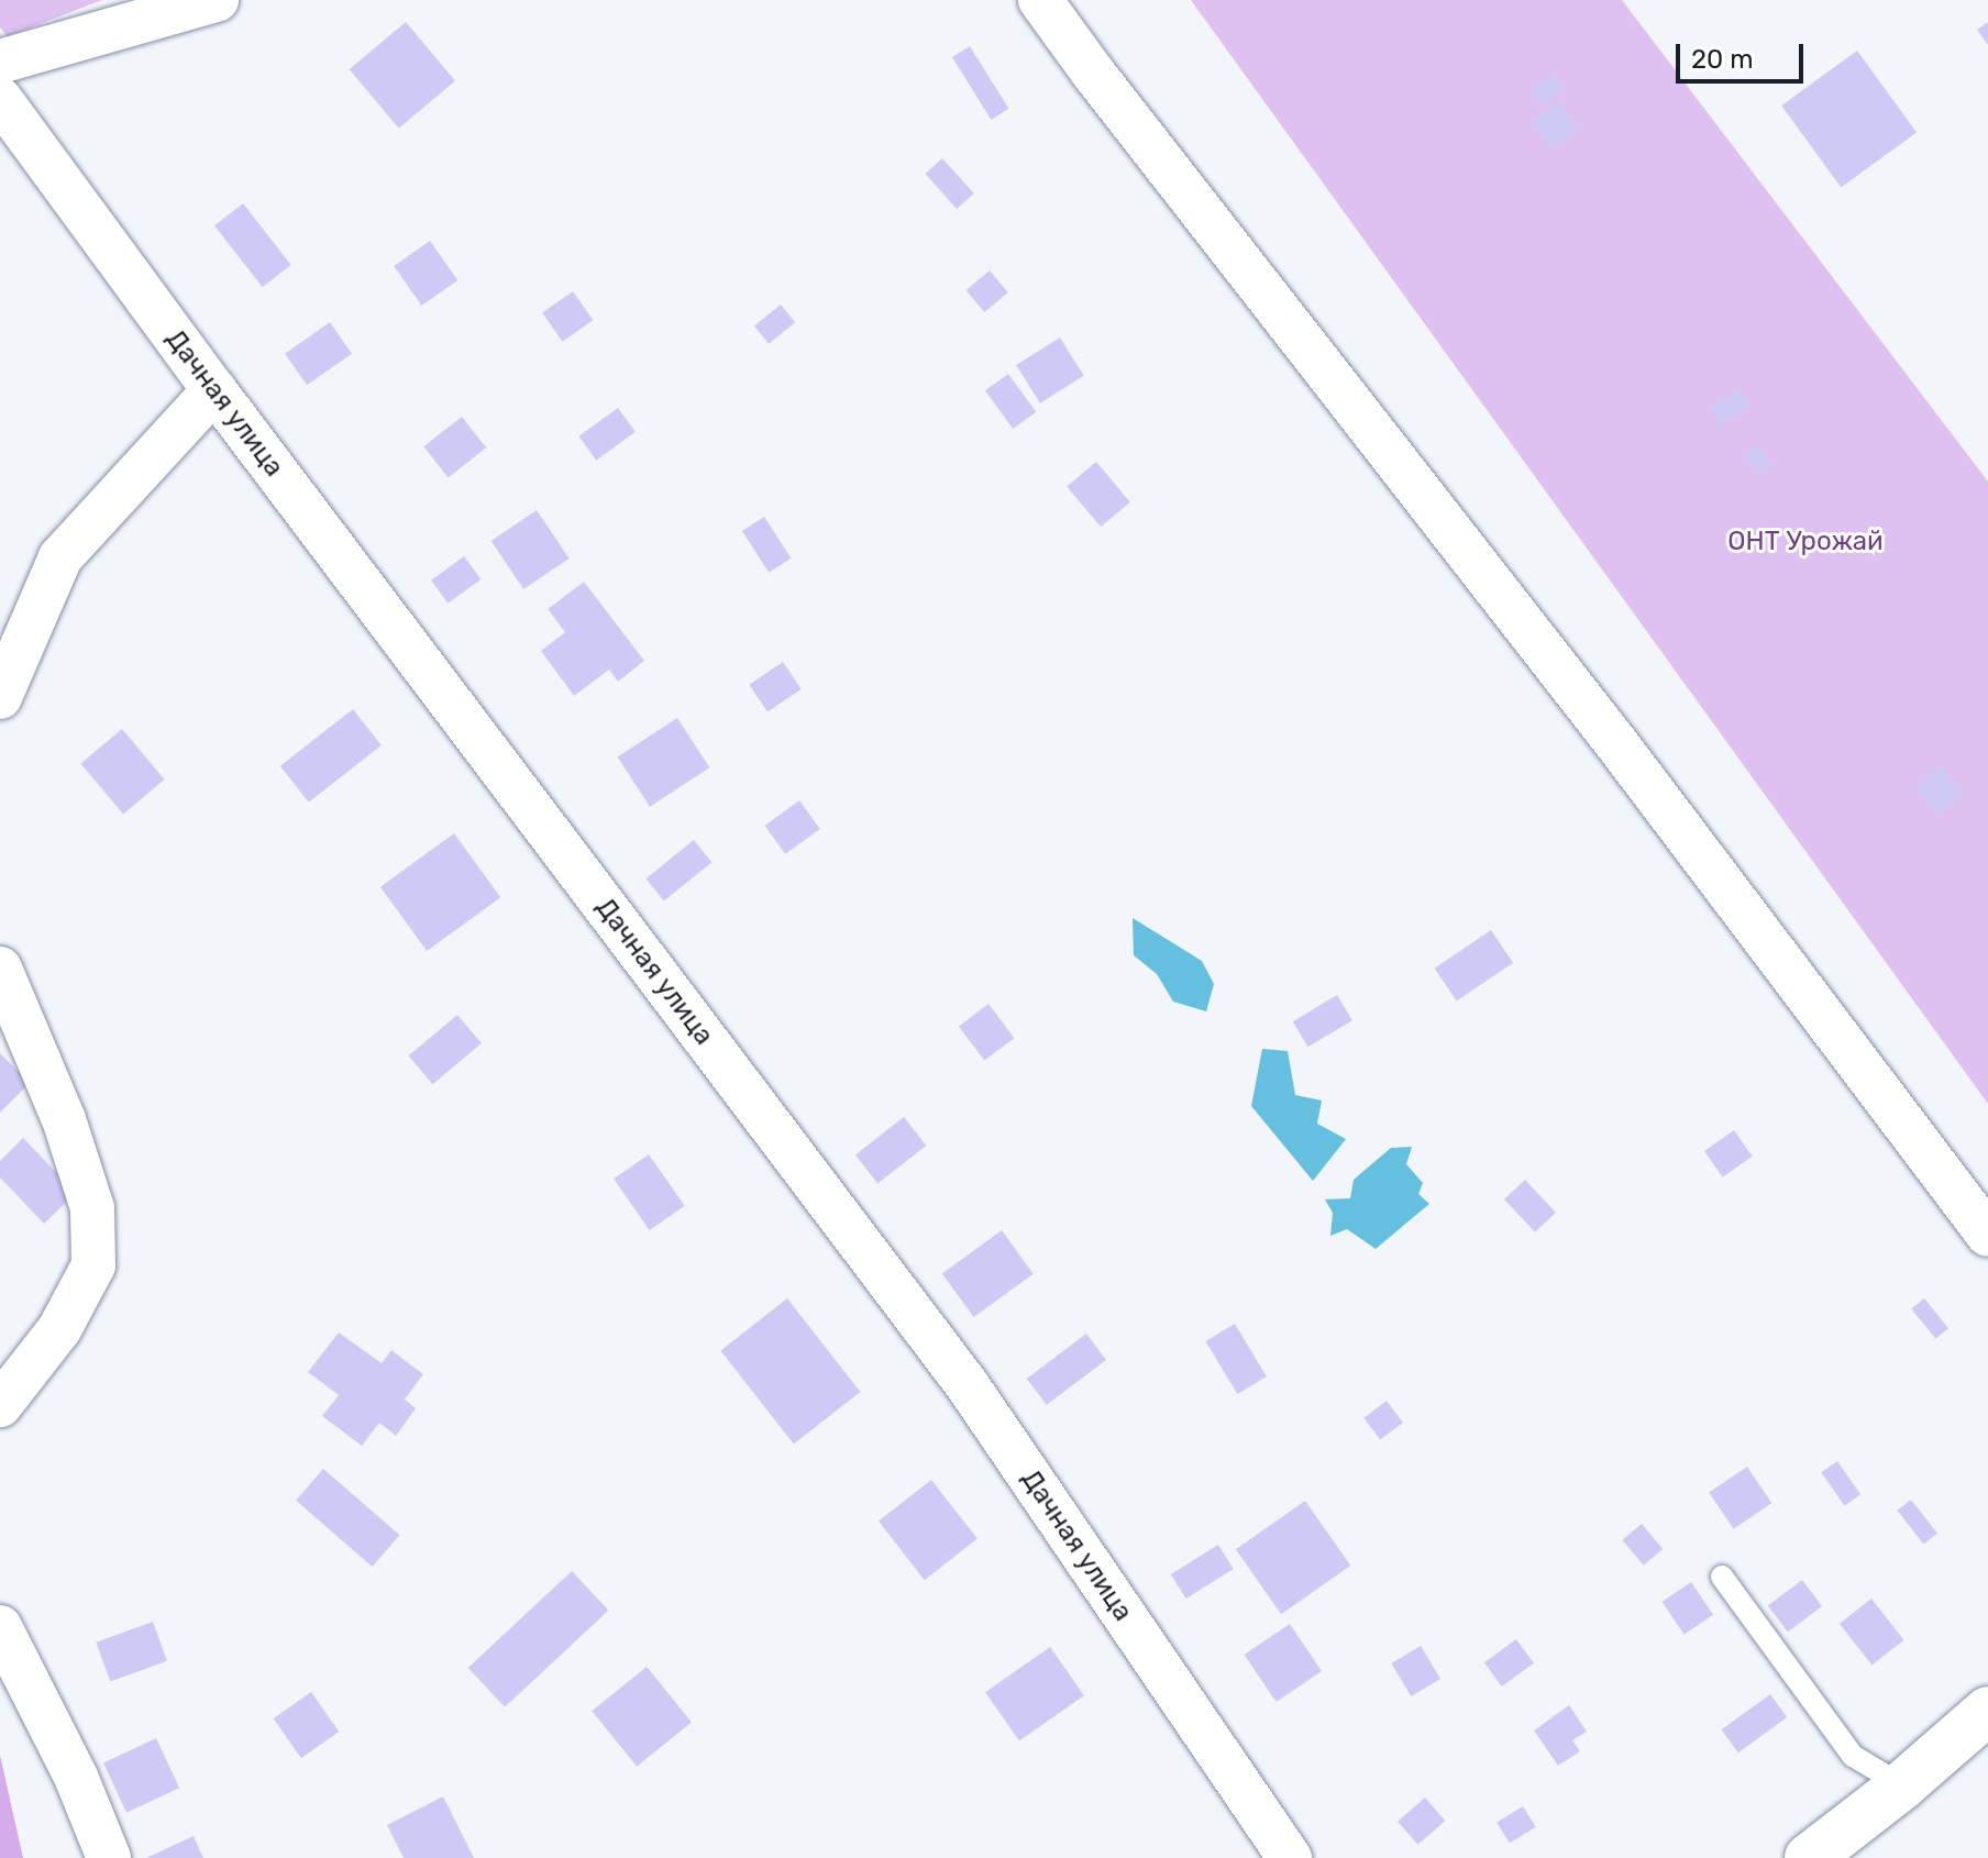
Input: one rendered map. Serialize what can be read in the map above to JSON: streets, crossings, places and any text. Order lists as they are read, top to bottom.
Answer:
{
  "streets": {
    "street": ["Дачная улица"]
  },
  "parks": ["ОНТ Урожай"],
  "scale_bar": "20 m"
}
